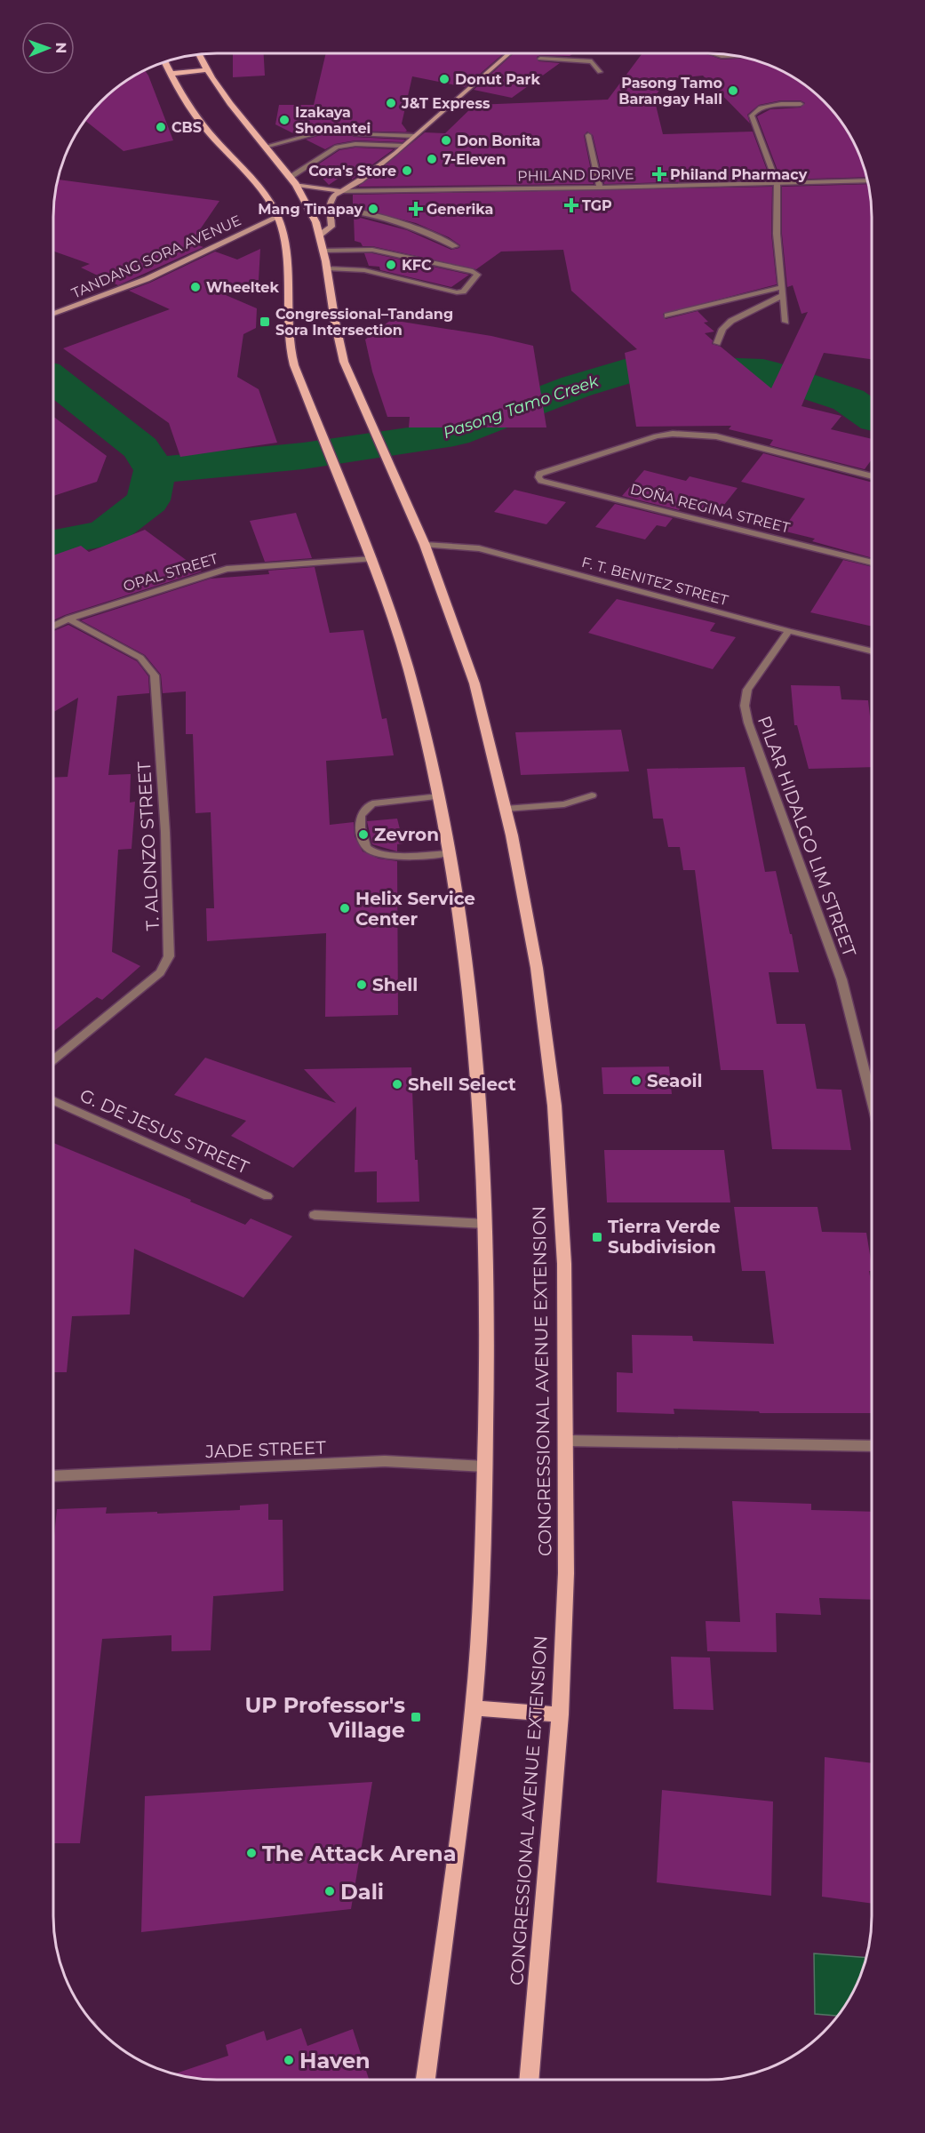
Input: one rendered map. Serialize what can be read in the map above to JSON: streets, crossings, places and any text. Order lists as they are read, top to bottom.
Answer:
{
  "streets": {
    "main road": ["TANDANG SORA AVENUE", "CONGRESSIONAL AVENUE EXTENSION"],
    "street": [
      "PHILAND DRIVE",
      "DOÑA REGINA STREET",
      "OPAL STREET",
      "F. T. BENITEZ STREET",
      "PILAR HIDALGO LIM STREET",
      "T. ALONZO STREET",
      "G. DE JESUS STREET",
      "JADE STREET"
    ]
  },
  "crossings": [
    ["OPAL STREET", "T. ALONZO STREET"],
    ["F. T. BENITEZ STREET", "PILAR HIDALGO LIM STREET"],
    ["F. T. BENITEZ STREET", "CONGRESSIONAL AVENUE EXTENSION"]
  ],
  "water": ["Pasong Tamo Creek"],
  "places": {
    "other": [
      "Donut Park",
      "Pasong Tamo Barangay Hall",
      "J&T Express",
      "Izakaya Shonantei",
      "CBS",
      "Don Bonita",
      "7-Eleven",
      "Cora's Store",
      "Mang Tinapay",
      "KFC",
      "Wheeltek",
      "Zevron",
      "Helix Service Center",
      "Shell",
      "Seaoil",
      "Shell Select",
      "The Attack Arena",
      "Dali",
      "Haven"
    ],
    "health": ["Philand Pharmacy", "TGP", "Generika"],
    "transit": ["Congressional–Tandang Sora Intersection", "Tierra Verde Subdivision", "UP Professor's Village"]
  },
  "north": "right"
}
